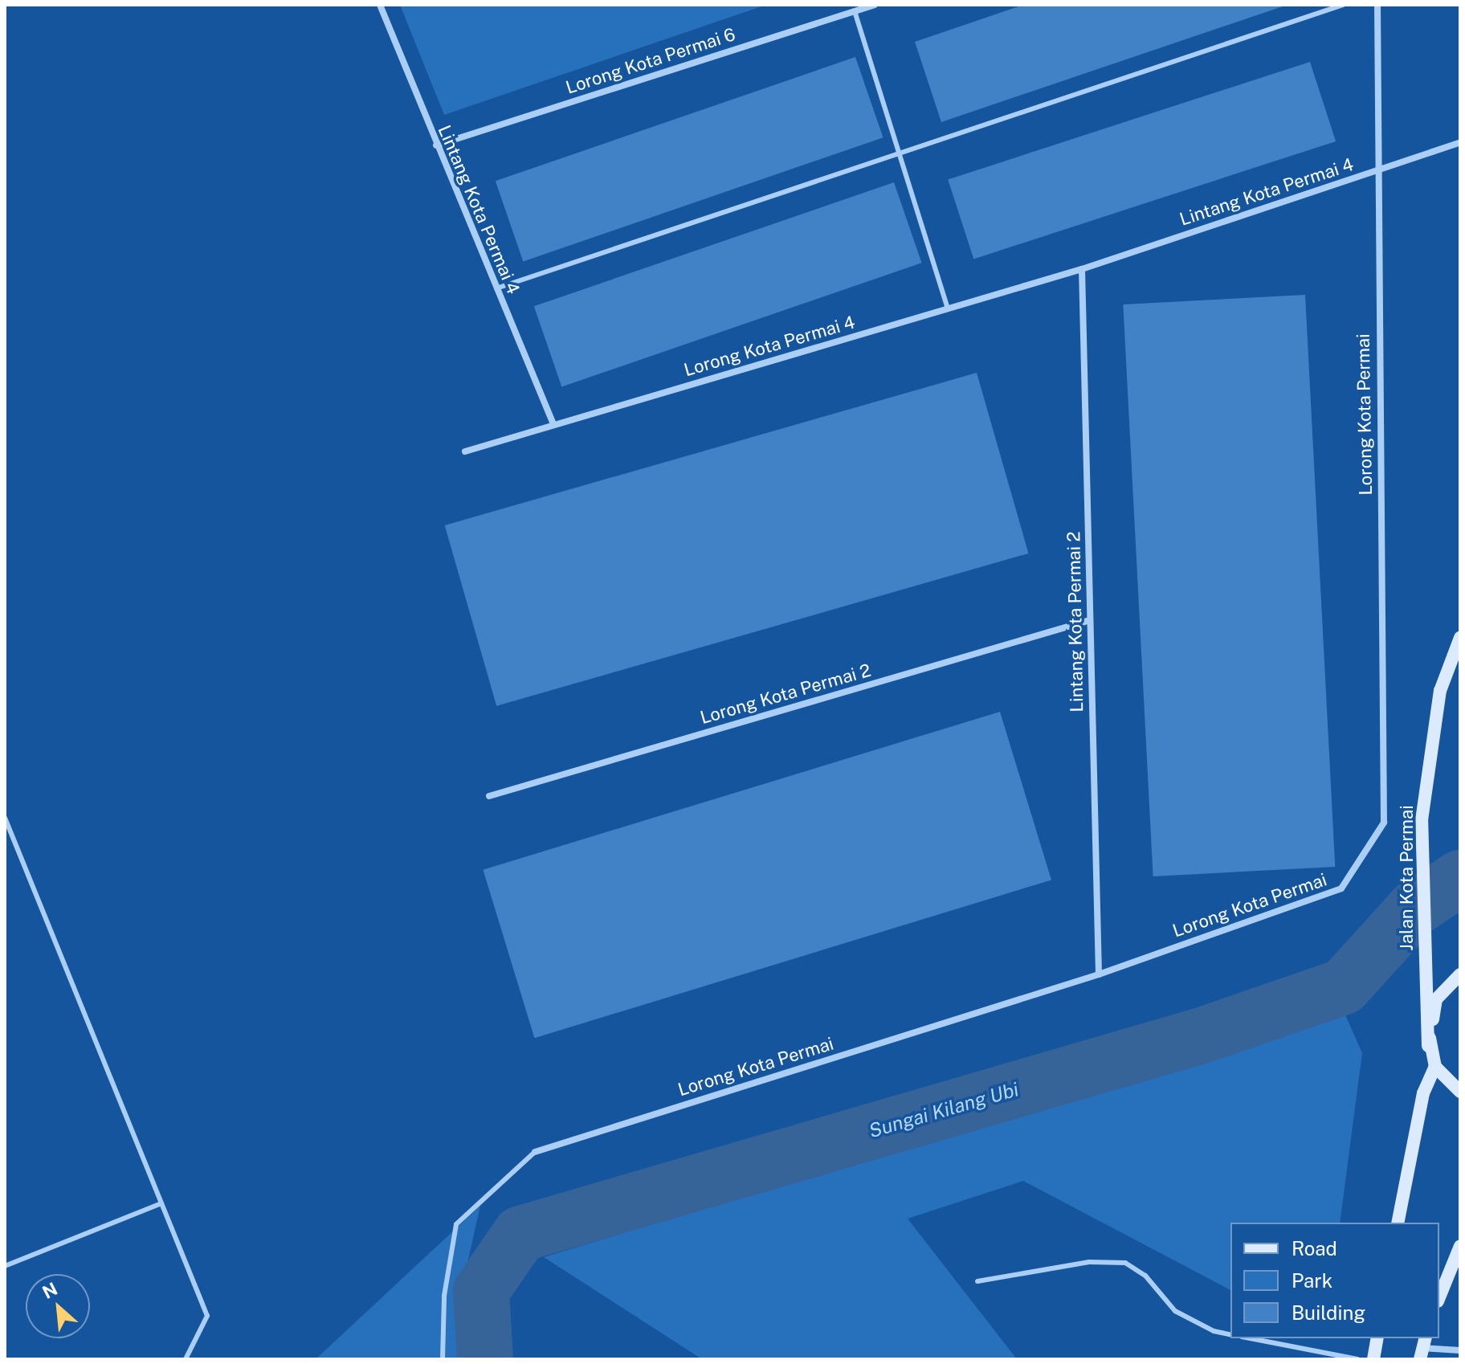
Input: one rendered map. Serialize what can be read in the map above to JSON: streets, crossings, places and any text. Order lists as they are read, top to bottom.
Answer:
{
  "streets": {
    "main road": ["Jalan Kota Permai"],
    "street": [
      "Lorong Kota Permai 6",
      "Lintang Kota Permai 4",
      "Lorong Kota Permai 4",
      "Lorong Kota Permai",
      "Lintang Kota Permai 2",
      "Lorong Kota Permai 2"
    ]
  },
  "crossings": [
    ["Lorong Kota Permai 6", "Lintang Kota Permai 4"],
    ["Lintang Kota Permai 4", "Lorong Kota Permai 4"],
    ["Lintang Kota Permai 4", "Lorong Kota Permai"],
    ["Lintang Kota Permai 4", "Lintang Kota Permai 2"],
    ["Lorong Kota Permai 4", "Lintang Kota Permai 2"],
    ["Lorong Kota Permai", "Lintang Kota Permai 2"],
    ["Lintang Kota Permai 2", "Lorong Kota Permai 2"]
  ],
  "water": ["Sungai Kilang Ubi"],
  "legend": ["Road", "Park", "Building"],
  "north": "top left"
}
